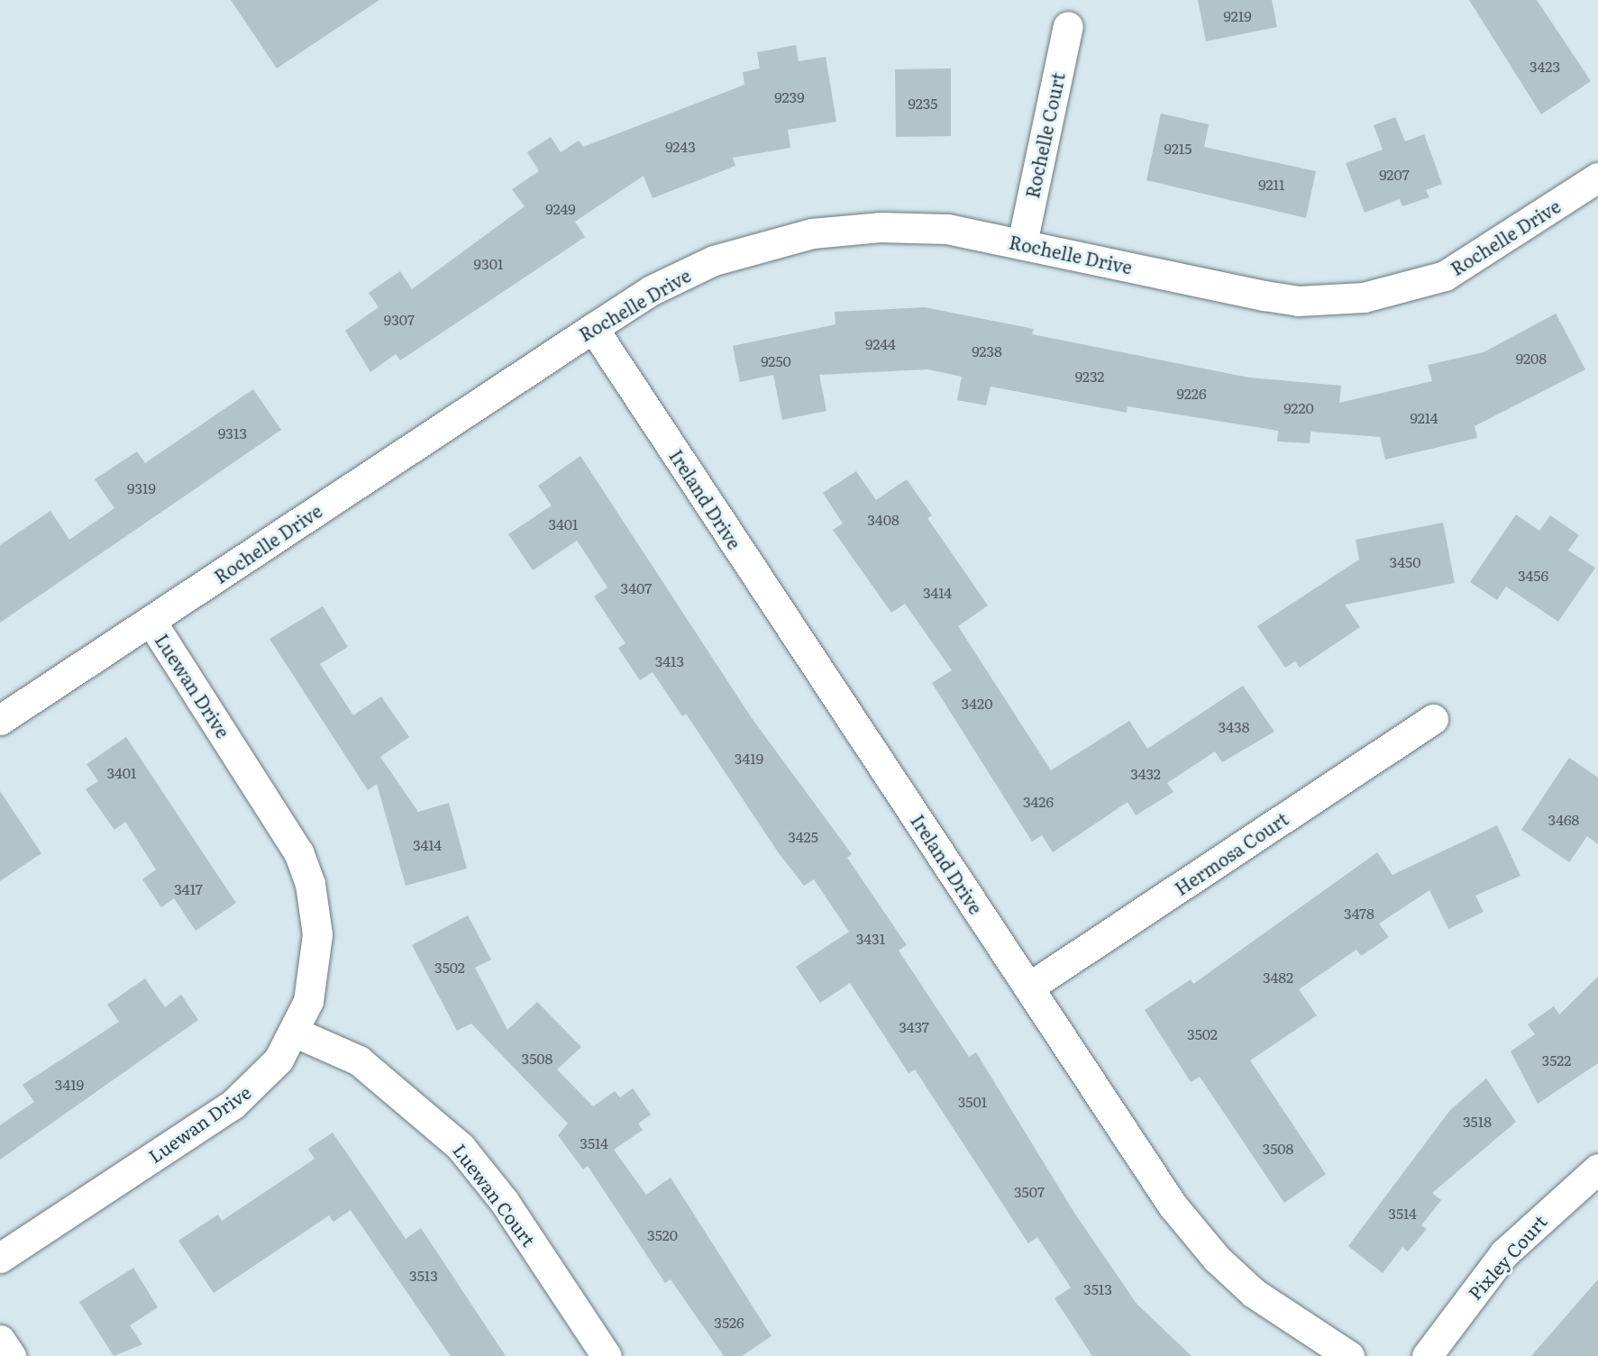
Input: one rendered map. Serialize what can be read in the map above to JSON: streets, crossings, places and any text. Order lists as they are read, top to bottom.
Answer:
{
  "streets": {
    "street": [
      "Rochelle Court",
      "Rochelle Drive",
      "Ireland Drive",
      "Luewan Drive",
      "Hermosa Court",
      "Luewan Court",
      "Pixley Court"
    ]
  },
  "crossings": [
    ["Rochelle Court", "Rochelle Drive"],
    ["Rochelle Drive", "Ireland Drive"],
    ["Rochelle Drive", "Luewan Drive"],
    ["Ireland Drive", "Hermosa Court"],
    ["Luewan Drive", "Luewan Court"]
  ],
  "house_numbers": [
    "9219",
    "3423",
    "9239",
    "9235",
    "9243",
    "9215",
    "9207",
    "9211",
    "9249",
    "9301",
    "9307",
    "9244",
    "9238",
    "9208",
    "9250",
    "9232",
    "9226",
    "9220",
    "9214",
    "9313",
    "9319",
    "3408",
    "3401",
    "3450",
    "3456",
    "3407",
    "3414",
    "3413",
    "3420",
    "3438",
    "3419",
    "3401",
    "3432",
    "3426",
    "3468",
    "3425",
    "3414",
    "3417",
    "3478",
    "3431",
    "3502",
    "3482",
    "3437",
    "3502",
    "3508",
    "3522",
    "3419",
    "3501",
    "3518",
    "3514",
    "3508",
    "3507",
    "3514",
    "3520",
    "3513",
    "3513",
    "3526"
  ]
}
